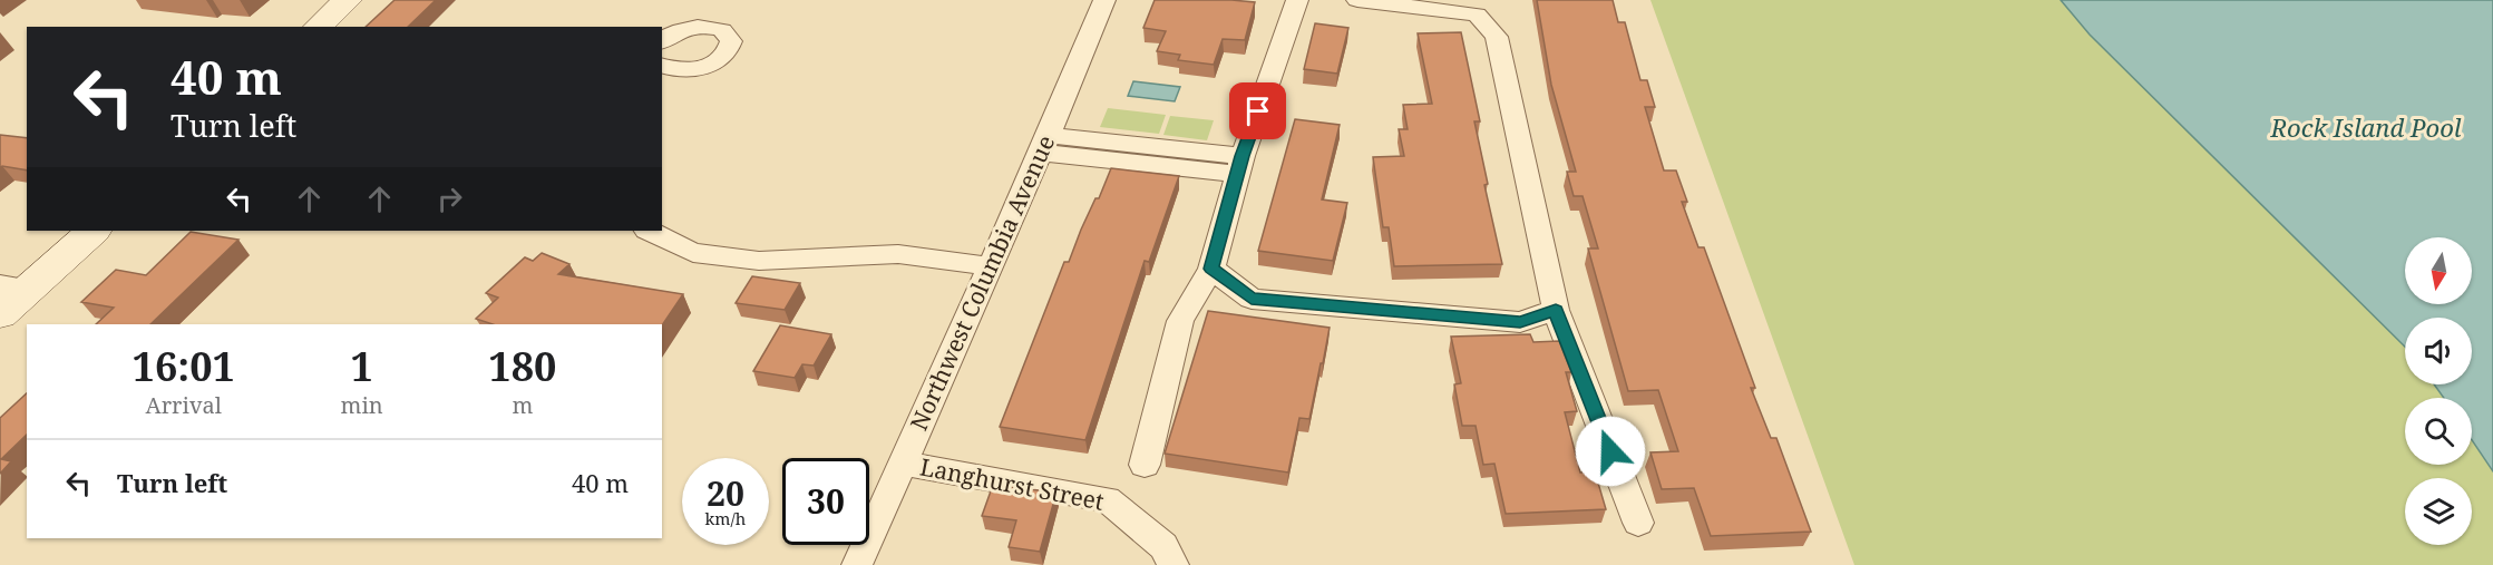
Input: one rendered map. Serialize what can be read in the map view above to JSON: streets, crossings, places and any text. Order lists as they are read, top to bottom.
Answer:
{
  "streets": {
    "street": ["Northwest Columbia Avenue", "Langhurst Street"]
  },
  "crossings": [
    ["Northwest Columbia Avenue", "Langhurst Street"]
  ],
  "water": ["Rock Island Pool"],
  "north": "bottom",
  "page": {
    "turn": ["40 m", "Turn left"],
    "eta": [
      "16:01",
      "Arrival",
      "1",
      "min",
      "180",
      "m"
    ],
    "list": [
      {
        "name": "Turn left",
        "value": "40 m"
      }
    ],
    "speed": "20 km/h",
    "limit": "30"
  }
}
